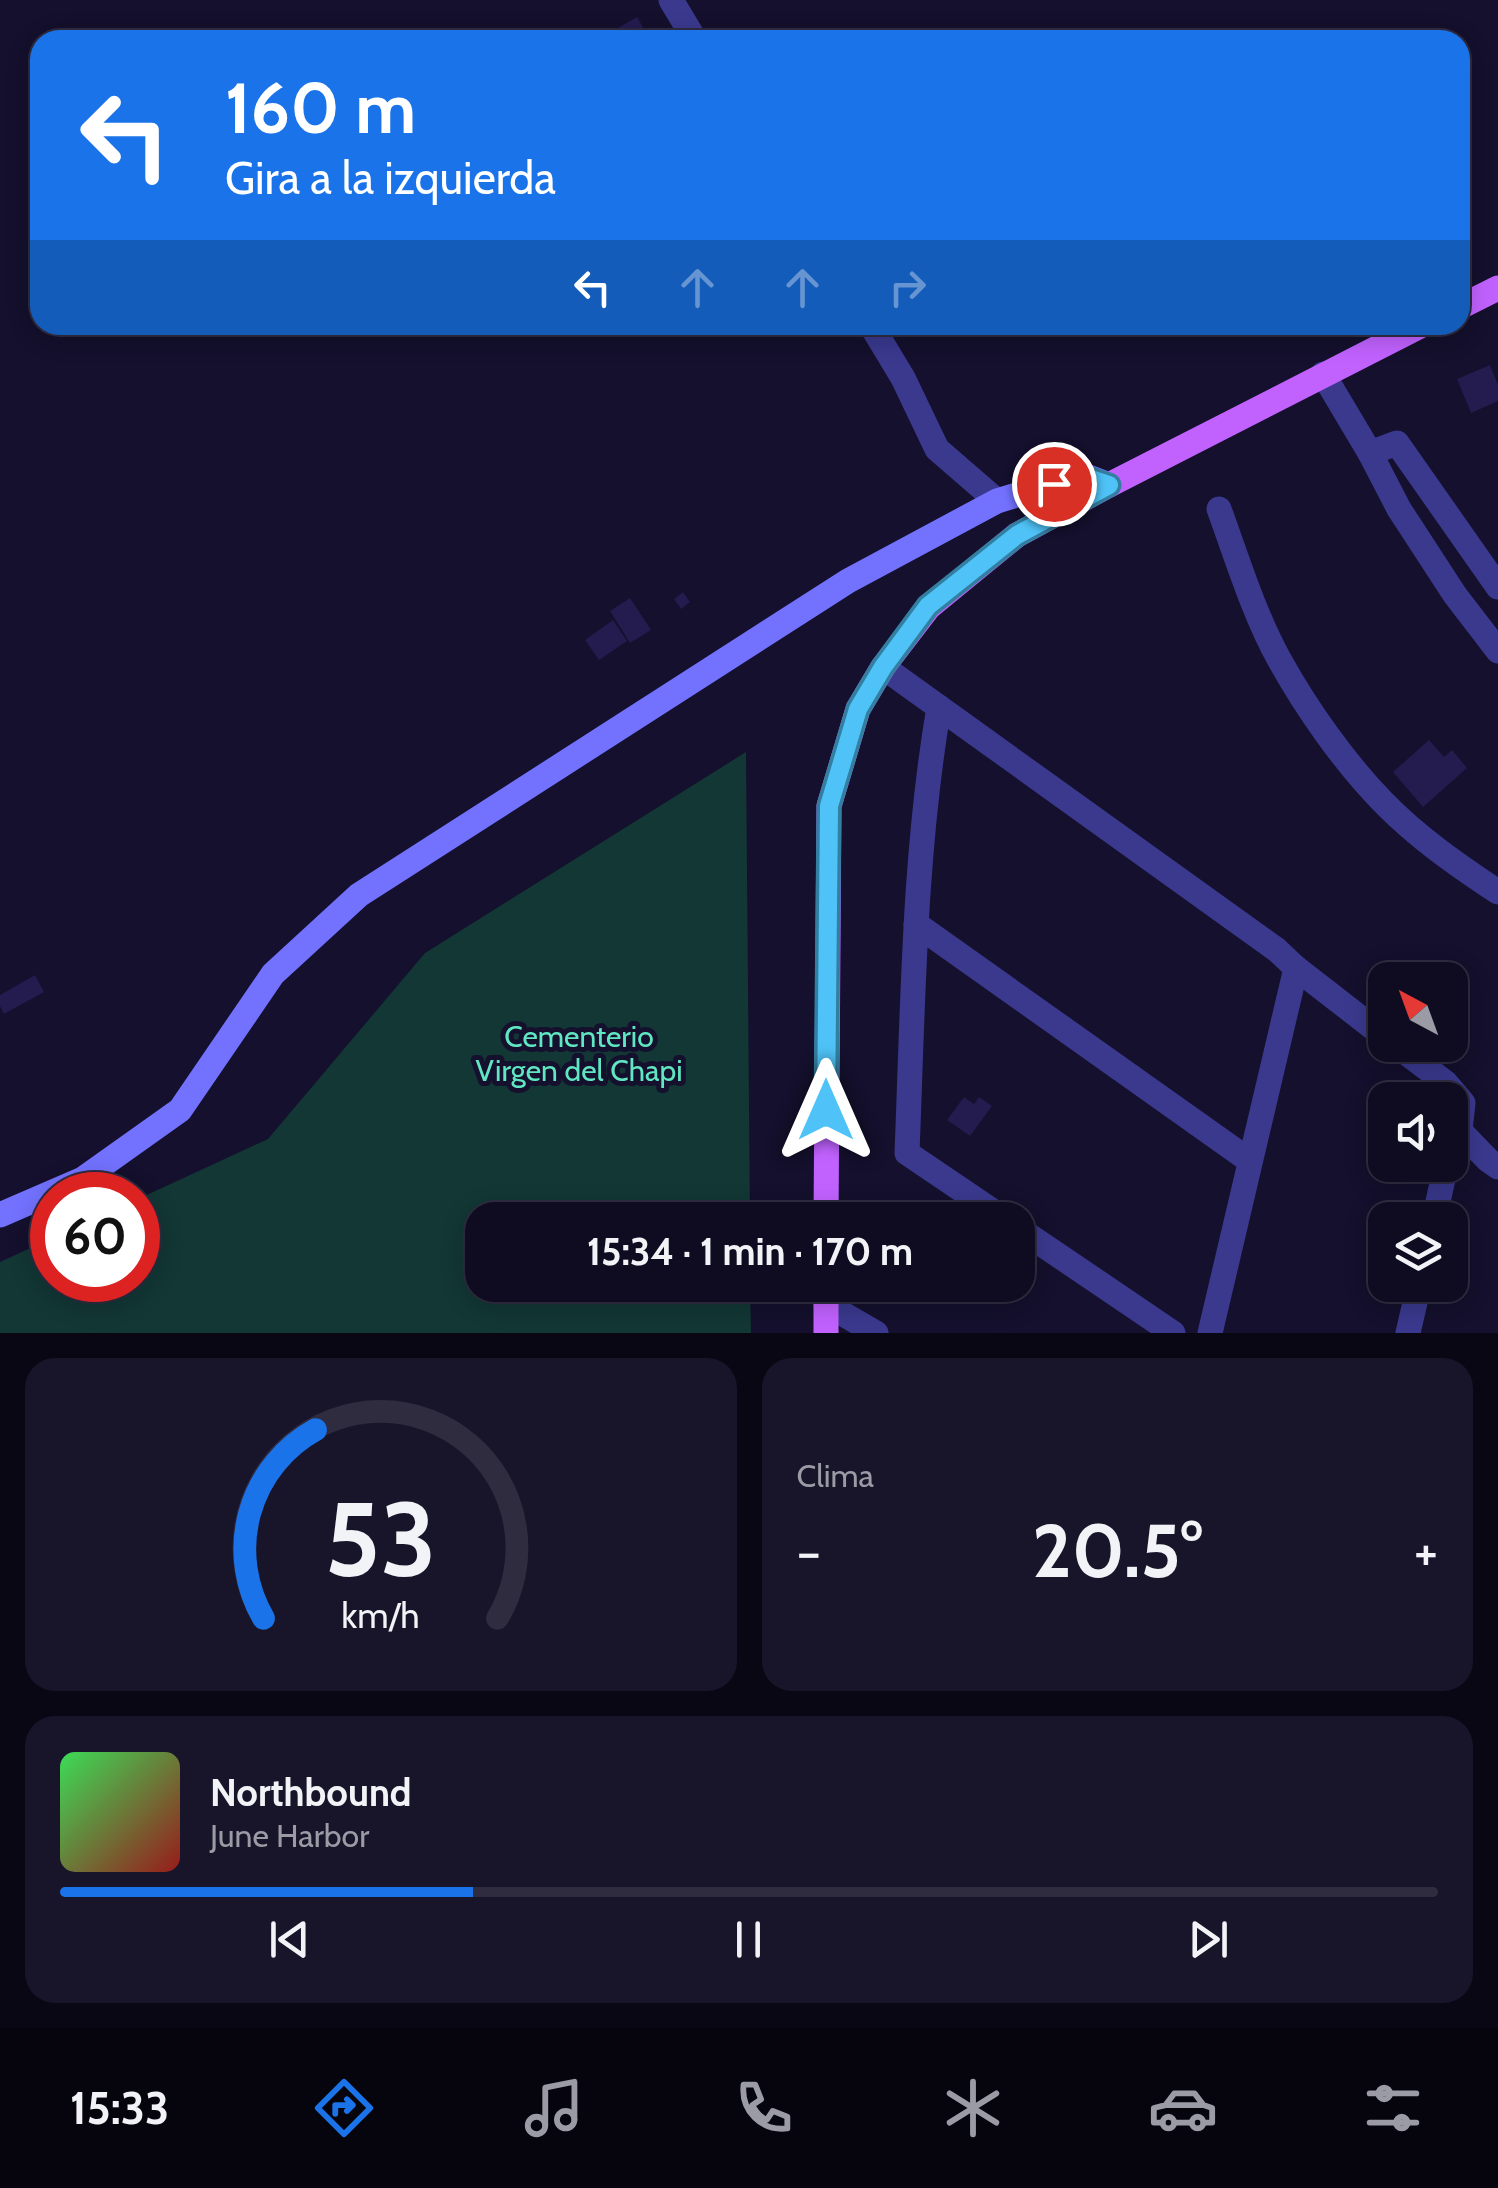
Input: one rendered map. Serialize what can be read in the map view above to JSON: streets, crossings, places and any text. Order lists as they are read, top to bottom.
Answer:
{
  "parks": ["Cementerio Virgen del Chapi"],
  "north": "top left",
  "page": {
    "turn": ["160 m", "Gira a la izquierda"],
    "limit": "60",
    "trip": "15:34 · 1 min · 170 m",
    "tile": "Clima",
    "heat": ["−", "20.5°", "+"],
    "song": ["Northbound", "June Harbor"],
    "tabs": "15:33",
    "gauge": ["53", "km/h"]
  }
}
